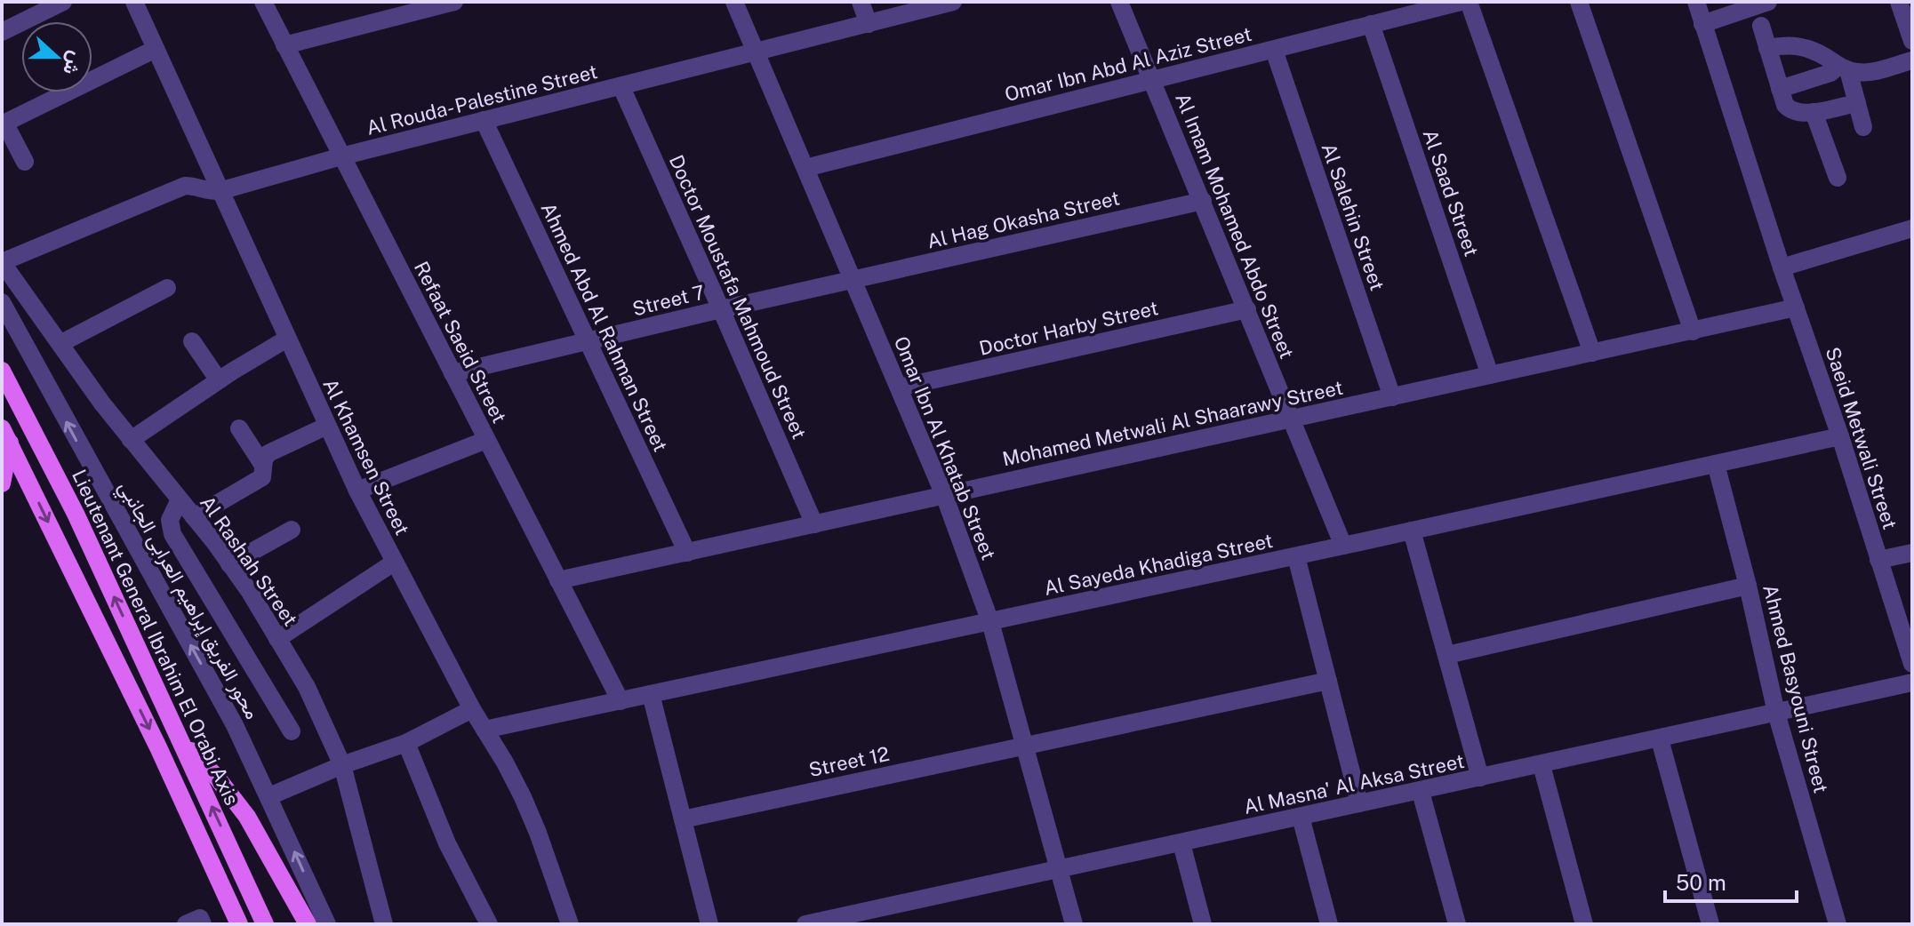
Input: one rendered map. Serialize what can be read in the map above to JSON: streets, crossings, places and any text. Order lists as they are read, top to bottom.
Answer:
{
  "streets": {
    "main road": ["Lieutenant General Ibrahim El Orabi Axis"],
    "street": [
      "Omar Ibn Abd Al Aziz Street",
      "Al Rouda- Palestine Street",
      "Al Saad Street",
      "Al Salehin Street",
      "Al Hag Okasha Street",
      "Al Imam Mohamed Abdo Street",
      "Doctor Moustafa Mahmoud Street",
      "Street 7",
      "Ahmed Abd Al Rahman Street",
      "Doctor Harby Street",
      "Refaat Saeid Street",
      "Mohamed Metwali Al Shaarawy Street",
      "Saeid Metwali Street",
      "Omar Ibn Al Khatab Street",
      "Al Khamsen Street",
      "Al Rashah Street",
      "Al Sayeda Khadiga Street",
      "محور الفريق إبراهيم العرابى الجانبي",
      "Ahmed Basyouni Street",
      "Street 12",
      "Al Masna' Al Aksa Street"
    ]
  },
  "crossings": [
    ["Omar Ibn Abd Al Aziz Street", "Al Saad Street"],
    ["Omar Ibn Abd Al Aziz Street", "Al Salehin Street"],
    ["Omar Ibn Abd Al Aziz Street", "Al Imam Mohamed Abdo Street"],
    ["Omar Ibn Abd Al Aziz Street", "Omar Ibn Al Khatab Street"],
    ["Al Rouda- Palestine Street", "Doctor Moustafa Mahmoud Street"],
    ["Al Rouda- Palestine Street", "Ahmed Abd Al Rahman Street"],
    ["Al Rouda- Palestine Street", "Refaat Saeid Street"],
    ["Al Rouda- Palestine Street", "Omar Ibn Al Khatab Street"],
    ["Al Rouda- Palestine Street", "Al Khamsen Street"],
    ["Al Saad Street", "Mohamed Metwali Al Shaarawy Street"],
    ["Al Salehin Street", "Mohamed Metwali Al Shaarawy Street"],
    ["Al Hag Okasha Street", "Al Imam Mohamed Abdo Street"],
    ["Al Hag Okasha Street", "Street 7"],
    ["Al Hag Okasha Street", "Omar Ibn Al Khatab Street"],
    ["Al Imam Mohamed Abdo Street", "Doctor Harby Street"],
    ["Al Imam Mohamed Abdo Street", "Mohamed Metwali Al Shaarawy Street"],
    ["Al Imam Mohamed Abdo Street", "Al Sayeda Khadiga Street"],
    ["Doctor Moustafa Mahmoud Street", "Street 7"],
    ["Doctor Moustafa Mahmoud Street", "Mohamed Metwali Al Shaarawy Street"],
    ["Street 7", "Ahmed Abd Al Rahman Street"],
    ["Street 7", "Refaat Saeid Street"],
    ["Street 7", "Omar Ibn Al Khatab Street"],
    ["Ahmed Abd Al Rahman Street", "Mohamed Metwali Al Shaarawy Street"],
    ["Doctor Harby Street", "Omar Ibn Al Khatab Street"],
    ["Refaat Saeid Street", "Mohamed Metwali Al Shaarawy Street"],
    ["Refaat Saeid Street", "Al Sayeda Khadiga Street"],
    ["Mohamed Metwali Al Shaarawy Street", "Saeid Metwali Street"],
    ["Mohamed Metwali Al Shaarawy Street", "Omar Ibn Al Khatab Street"],
    ["Saeid Metwali Street", "Al Sayeda Khadiga Street"],
    ["Omar Ibn Al Khatab Street", "Al Sayeda Khadiga Street"],
    ["Omar Ibn Al Khatab Street", "Street 12"],
    ["Omar Ibn Al Khatab Street", "Al Masna' Al Aksa Street"],
    ["Al Khamsen Street", "Al Sayeda Khadiga Street"],
    ["Al Sayeda Khadiga Street", "Ahmed Basyouni Street"],
    ["Ahmed Basyouni Street", "Al Masna' Al Aksa Street"]
  ],
  "scale_bar": "50 m",
  "north": "right"
}
